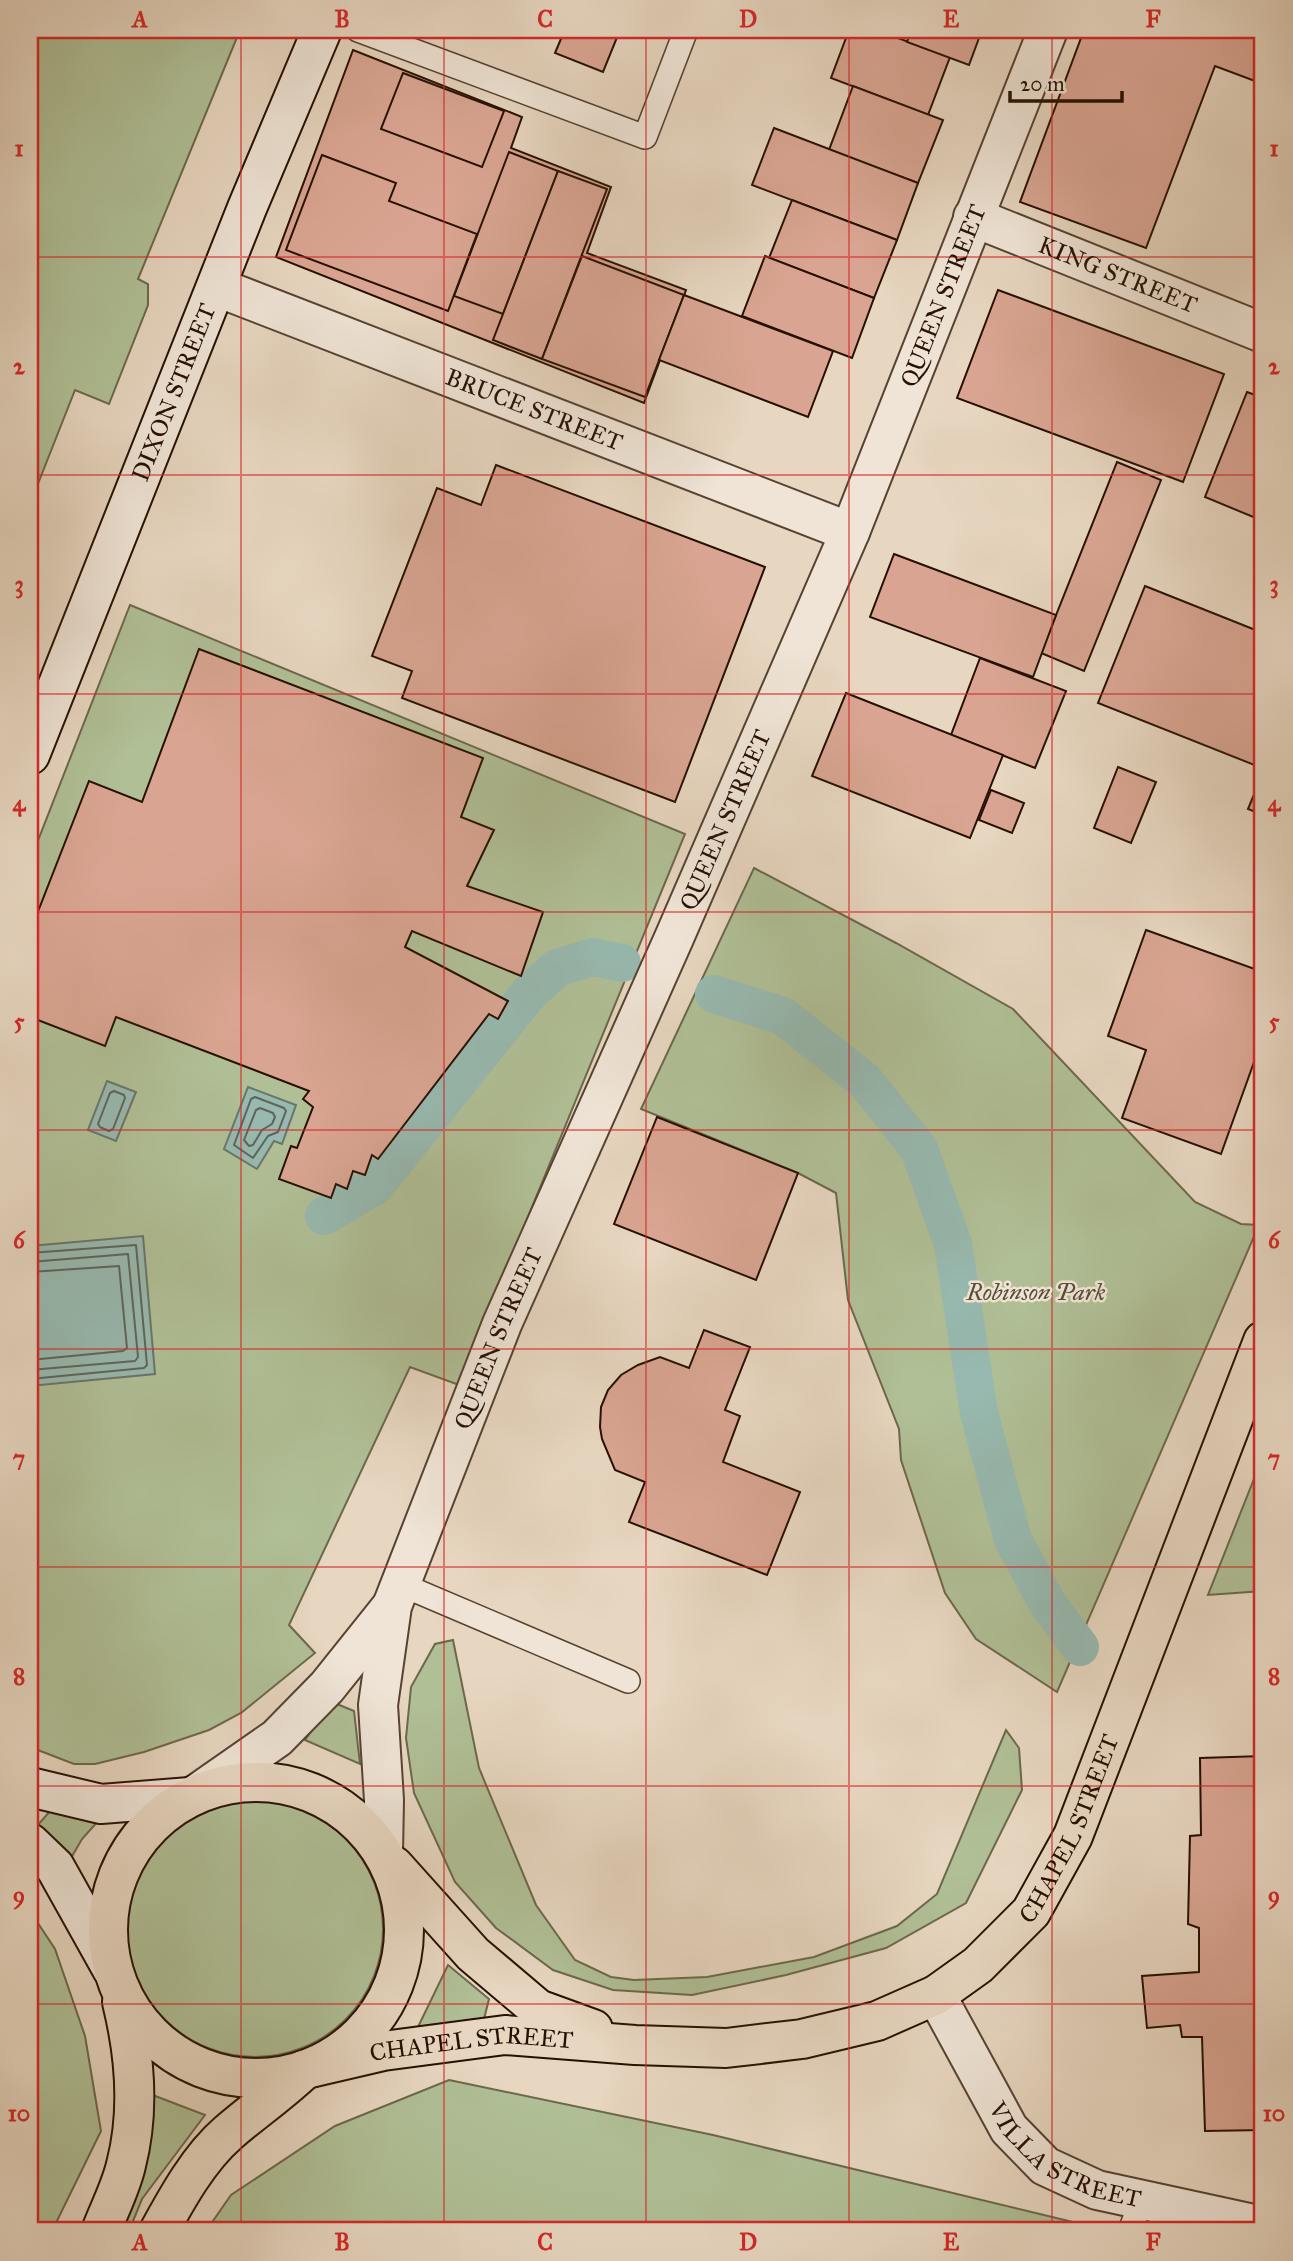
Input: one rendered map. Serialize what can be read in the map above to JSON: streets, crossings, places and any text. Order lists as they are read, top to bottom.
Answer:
{
  "streets": {
    "highway": ["CHAPEL STREET"],
    "street": [
      "KING STREET",
      "QUEEN STREET",
      "DIXON STREET",
      "BRUCE STREET",
      "VILLA STREET"
    ]
  },
  "crossings": [
    ["KING STREET", "QUEEN STREET"],
    ["QUEEN STREET", "BRUCE STREET"],
    ["QUEEN STREET", "CHAPEL STREET"],
    ["DIXON STREET", "BRUCE STREET"],
    ["CHAPEL STREET", "VILLA STREET"]
  ],
  "parks": ["Robinson Park"],
  "scale_bar": "20 m",
  "grid": {
    "columns": [
      "A",
      "B",
      "C",
      "D",
      "E",
      "F"
    ],
    "rows": [
      "1",
      "2",
      "3",
      "4",
      "5",
      "6",
      "7",
      "8",
      "9",
      "10"
    ]
  }
}
